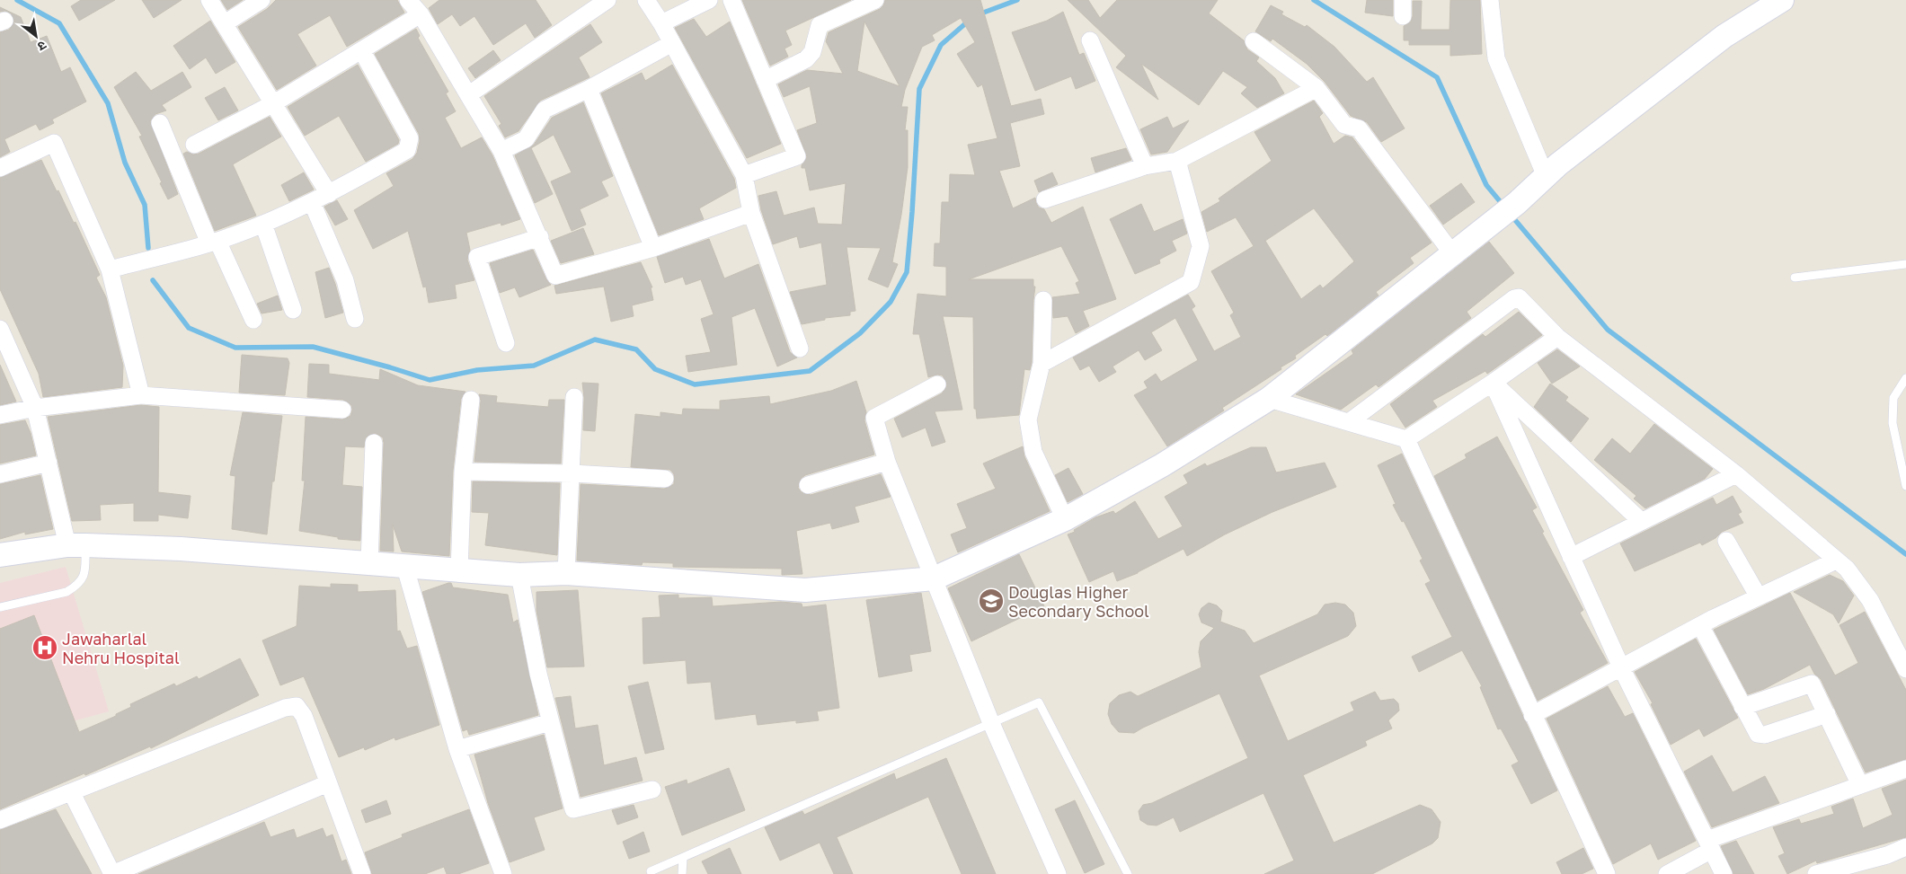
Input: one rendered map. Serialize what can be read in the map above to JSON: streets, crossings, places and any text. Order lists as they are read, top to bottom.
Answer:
{
  "places": {
    "school or university": ["Douglas Higher Secondary School"],
    "hospital": ["Jawaharlal Nehru Hospital"]
  },
  "north": "bottom right"
}
